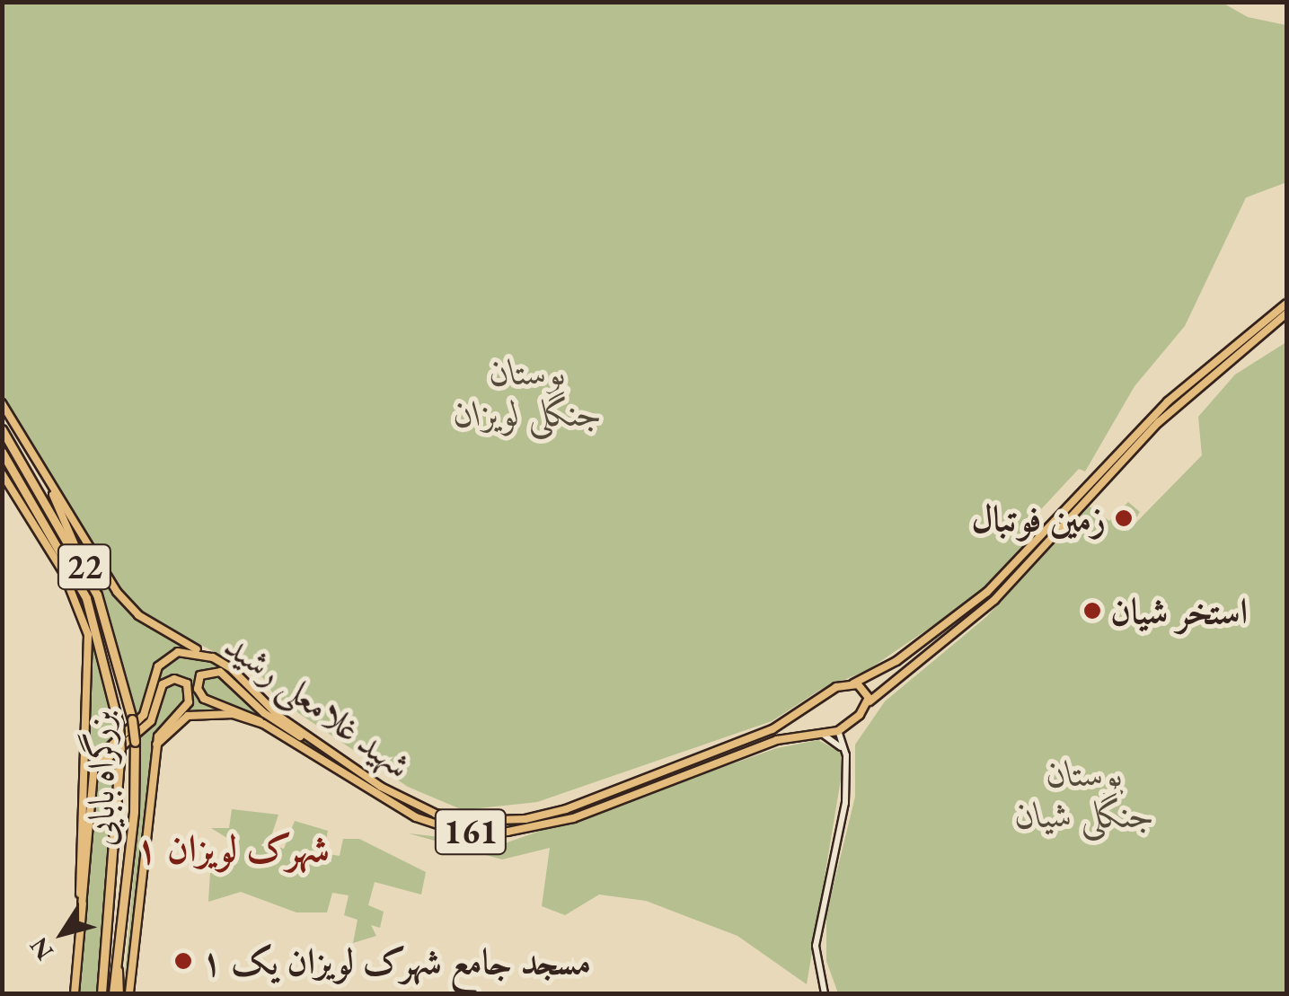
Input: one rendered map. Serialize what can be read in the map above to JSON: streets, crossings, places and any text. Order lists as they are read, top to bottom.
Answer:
{
  "streets": {
    "highway": ["22", "بزرگراه بابایی"],
    "main road": ["شهید غلامعلی رشید", "161"]
  },
  "districts": ["شهرک لویزان ۱"],
  "parks": ["بوستان جنگلی لویزان", "بوستان جنگلی شیان"],
  "places": ["زمین فوتبال", "استخر شیان", "مسجد جامع شهرک لویزان یک ۱"],
  "north": "bottom left"
}
